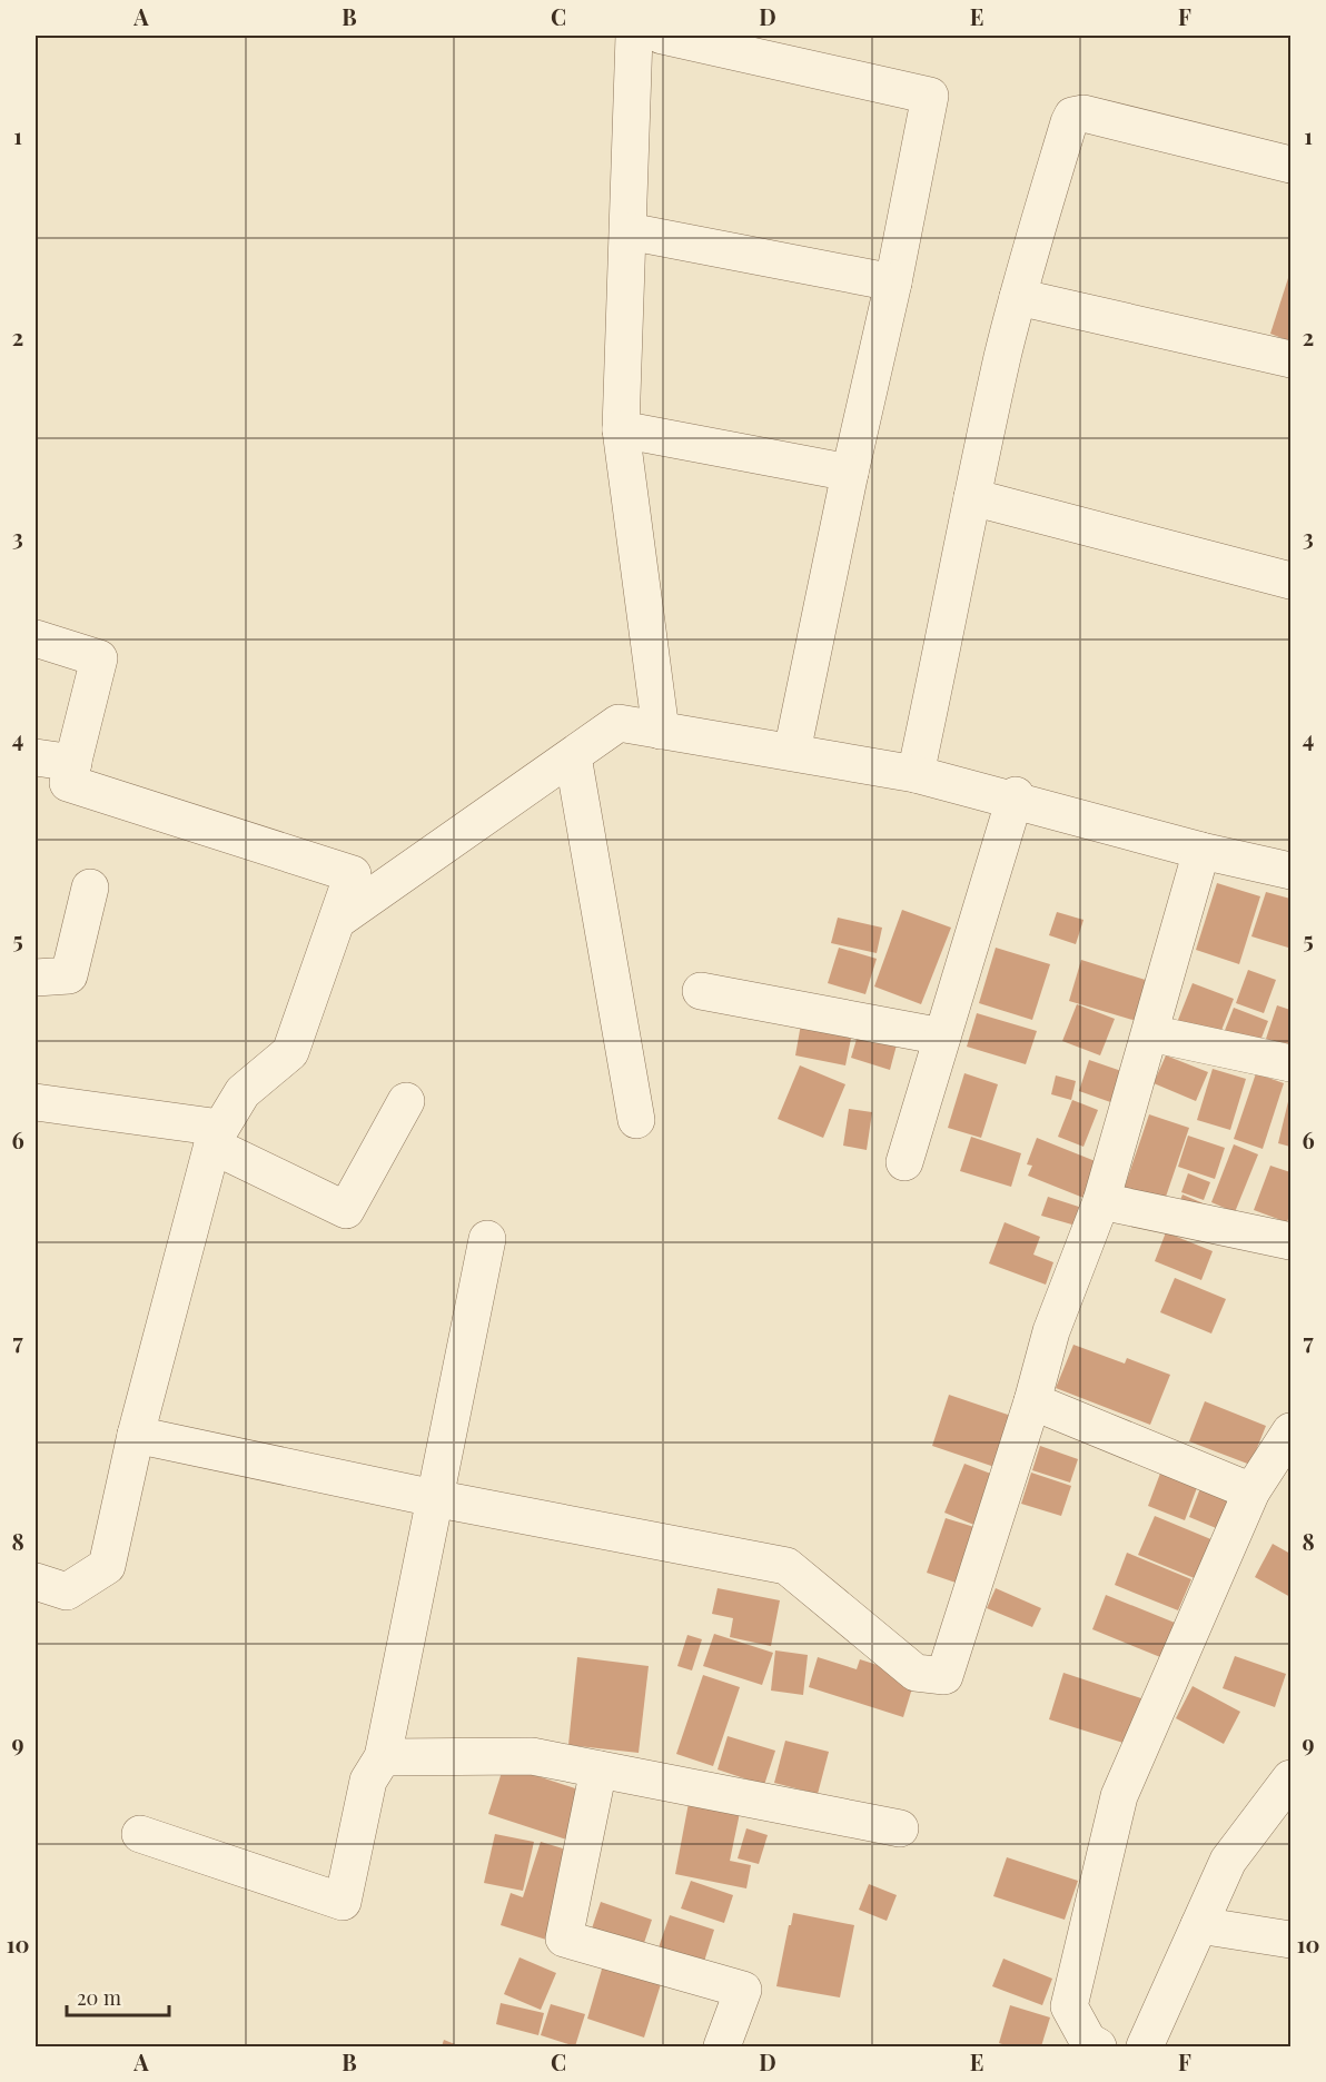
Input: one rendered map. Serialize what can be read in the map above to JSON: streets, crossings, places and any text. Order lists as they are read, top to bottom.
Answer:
{
  "scale_bar": "20 m",
  "grid": {
    "columns": [
      "A",
      "B",
      "C",
      "D",
      "E",
      "F"
    ],
    "rows": [
      "1",
      "2",
      "3",
      "4",
      "5",
      "6",
      "7",
      "8",
      "9",
      "10"
    ]
  }
}
